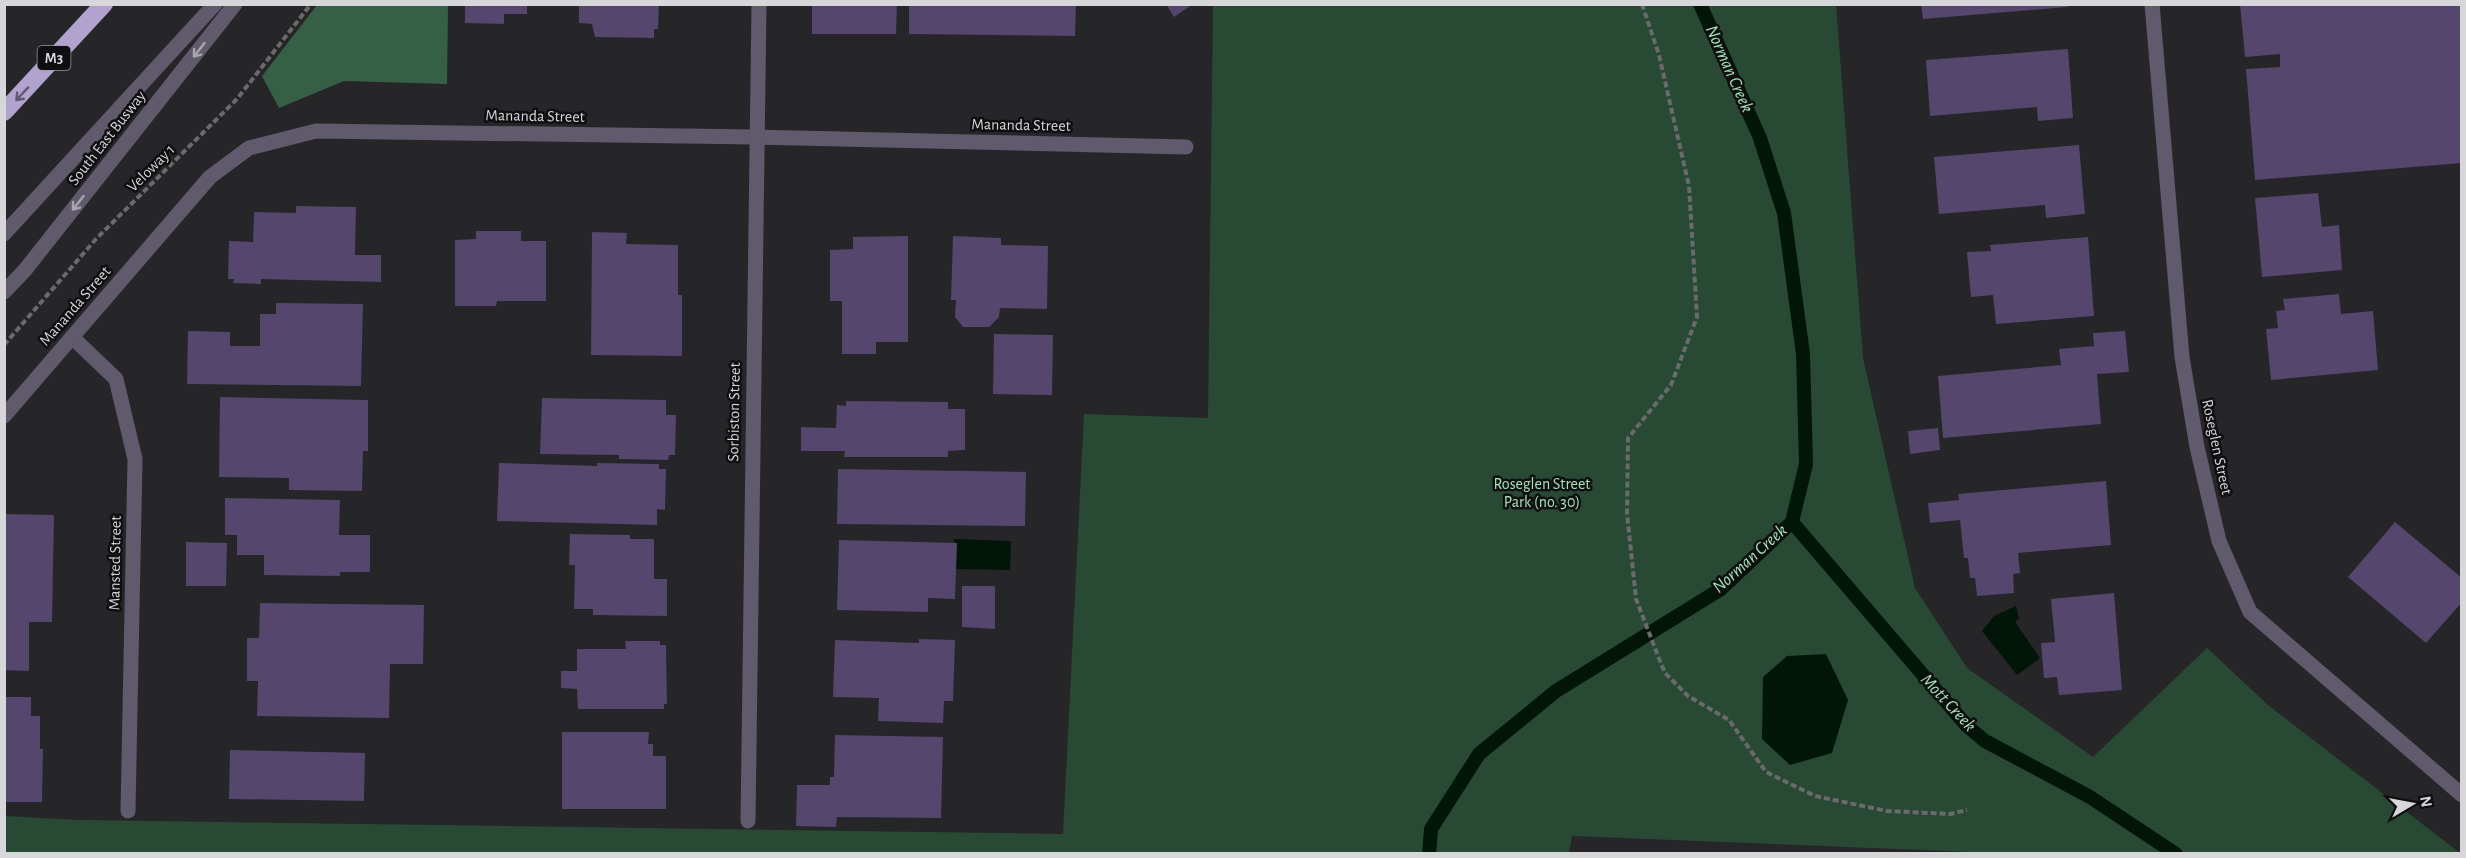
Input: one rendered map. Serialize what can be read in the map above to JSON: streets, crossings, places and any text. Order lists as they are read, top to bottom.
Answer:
{
  "streets": {
    "highway": ["M3"],
    "street": [
      "Mananda Street",
      "South East Busway",
      "Sorbiston Street",
      "Roseglen Street",
      "Mansted Street"
    ],
    "path": ["Veloway 1"]
  },
  "crossings": [
    ["Mananda Street", "Sorbiston Street"],
    ["Mananda Street", "Mansted Street"]
  ],
  "water": ["Norman Creek", "Mott Creek"],
  "parks": ["Roseglen Street Park (no. 30)"],
  "north": "right"
}
